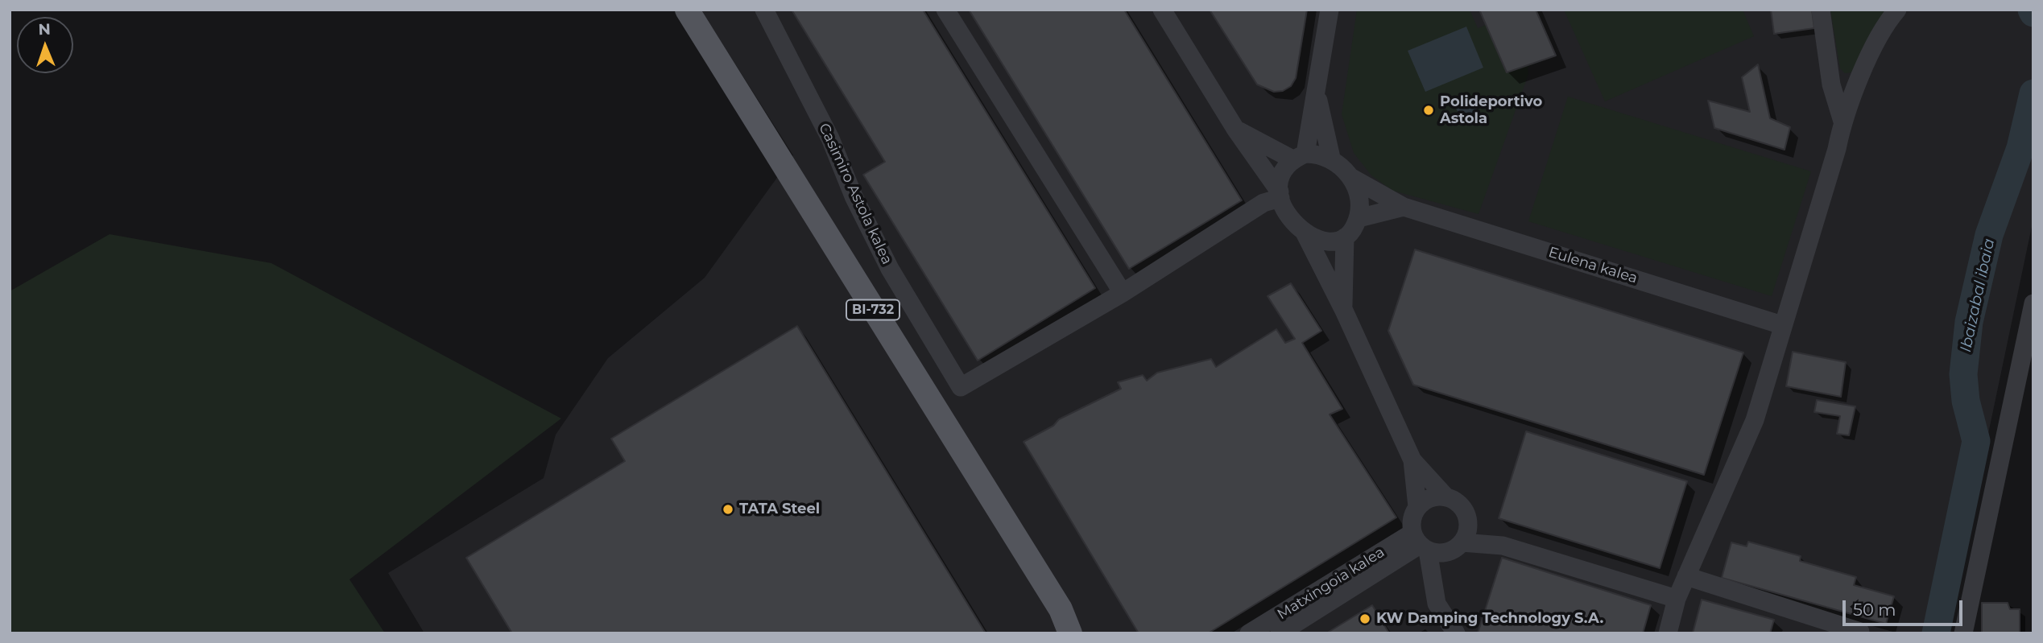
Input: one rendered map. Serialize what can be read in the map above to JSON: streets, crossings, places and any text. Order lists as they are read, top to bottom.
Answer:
{
  "streets": {
    "main road": ["BI-732"],
    "street": ["Casimiro Astola kalea", "Eulena kalea", "Matxingoia kalea"]
  },
  "crossings": [
    ["Casimiro Astola kalea", "Eulena kalea"]
  ],
  "water": ["Ibaizabal ibaia"],
  "places": ["Polideportivo Astola", "TATA Steel", "KW Damping Technology S.A."],
  "scale_bar": "50 m",
  "north": "top"
}
